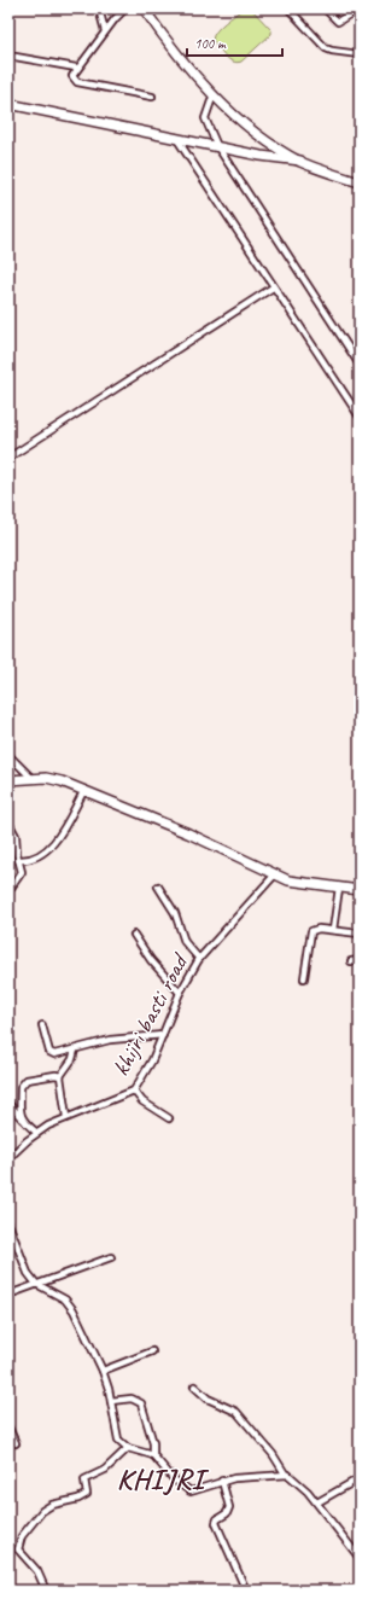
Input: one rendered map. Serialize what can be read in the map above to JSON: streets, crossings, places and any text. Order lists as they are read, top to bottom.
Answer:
{
  "streets": {
    "street": ["khijri basti road"]
  },
  "districts": ["KHIJRI"],
  "scale_bar": "100 m"
}
